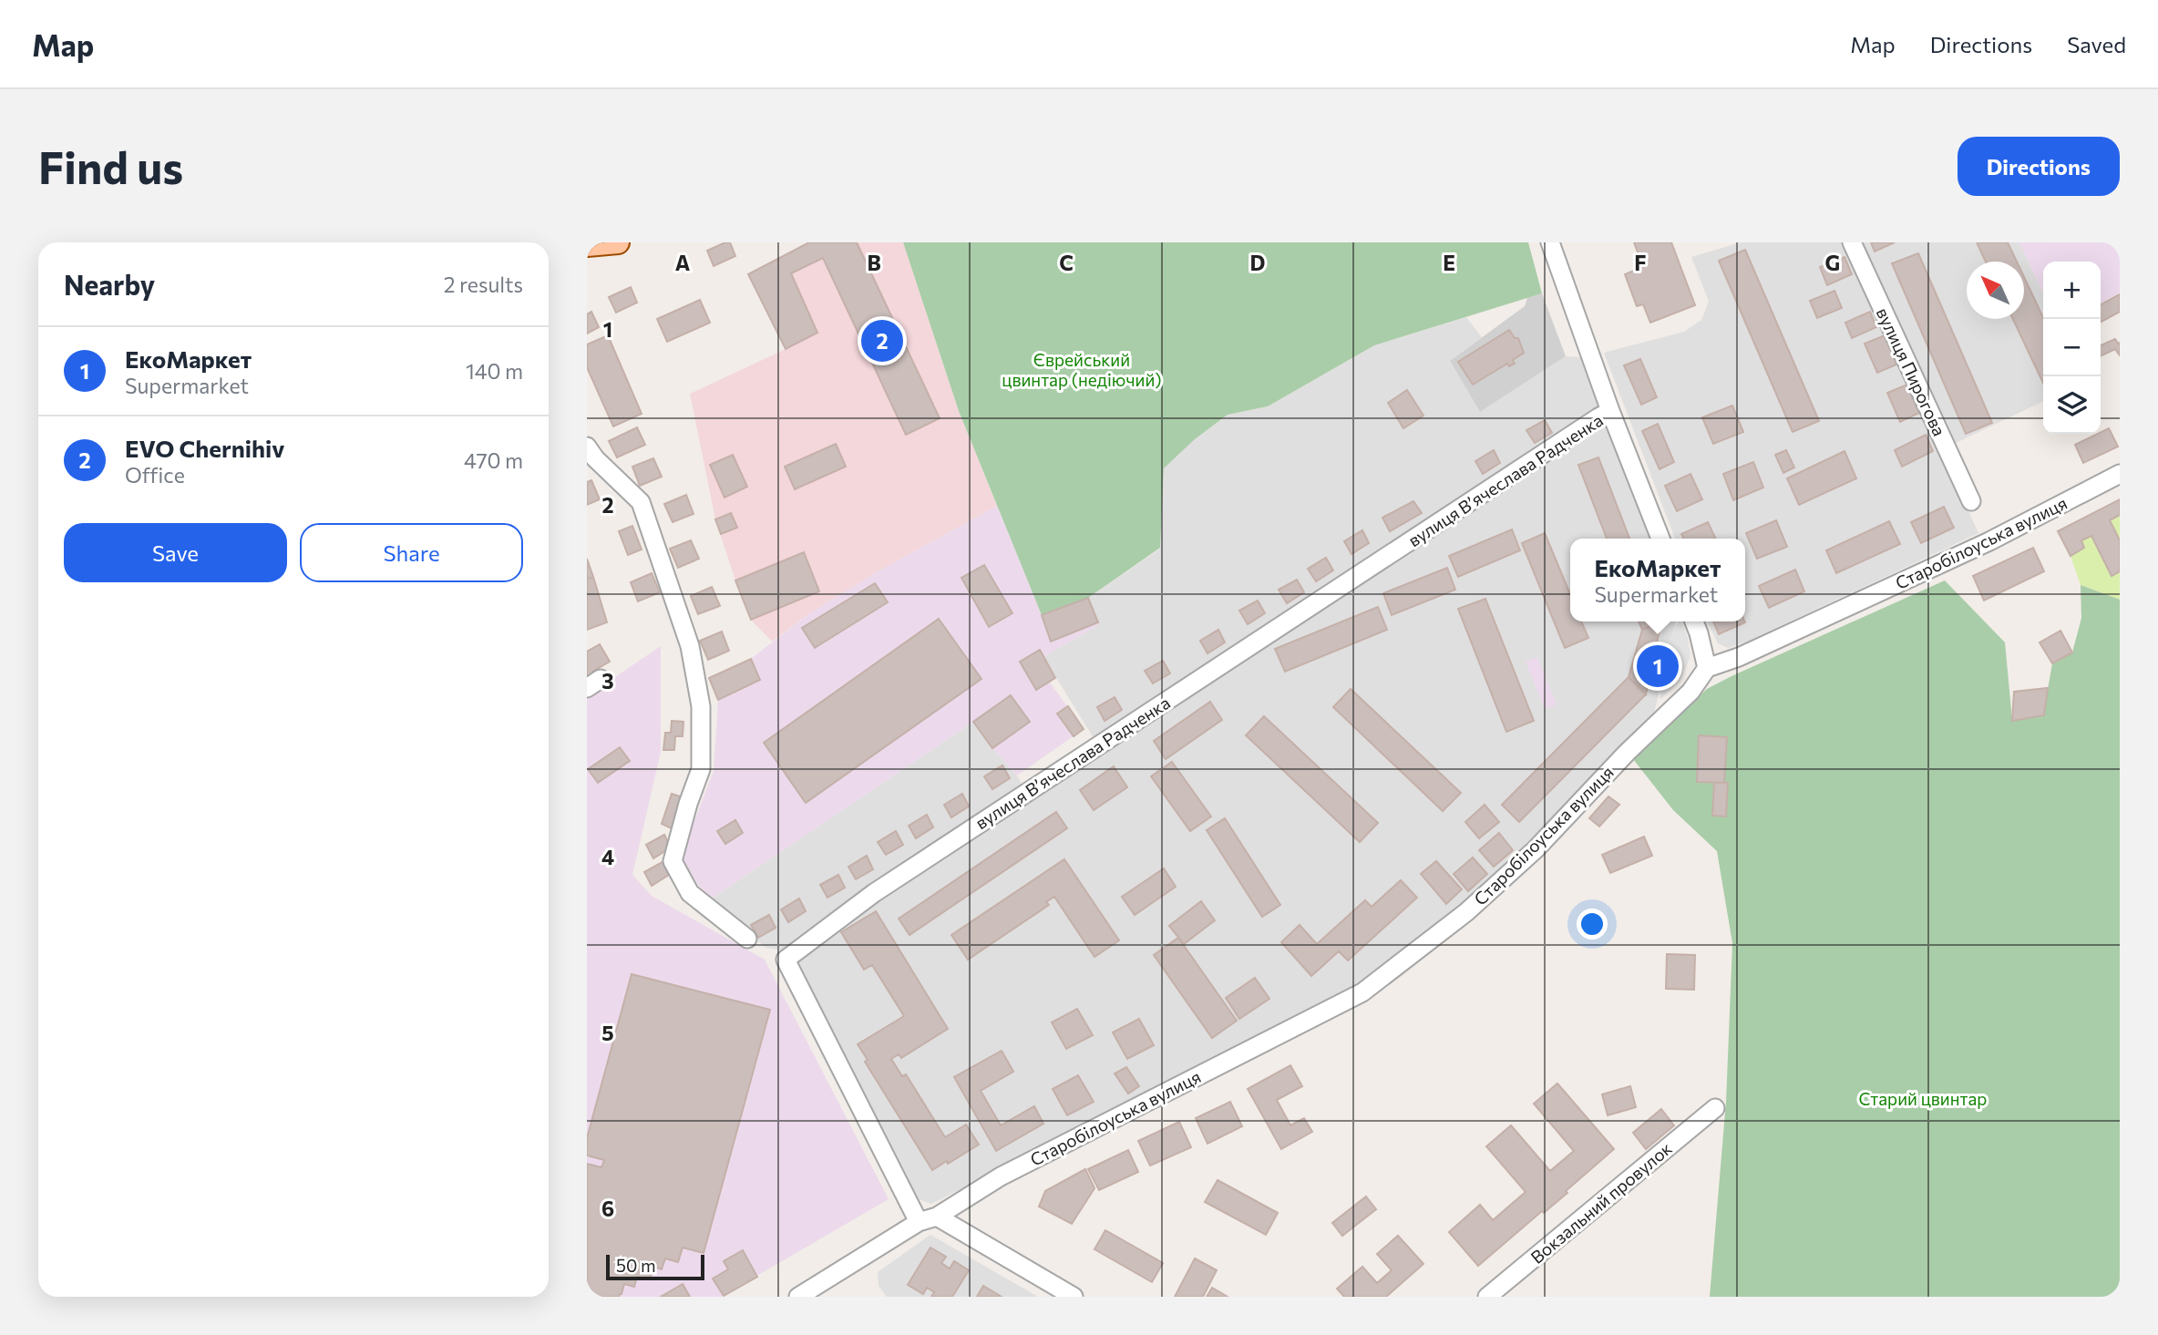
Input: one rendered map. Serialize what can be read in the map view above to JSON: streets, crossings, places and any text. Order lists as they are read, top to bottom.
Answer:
{
  "streets": {
    "street": [
      "вулиця Пирогова",
      "вулиця Вʼячеслава Радченка",
      "Старобілоуська вулиця",
      "Вокзальний провулок"
    ]
  },
  "crossings": [
    ["вулиця Вʼячеслава Радченка", "Старобілоуська вулиця"]
  ],
  "parks": ["Єврейський цвинтар (недіючий)", "Старий цвинтар"],
  "scale_bar": "50 m",
  "north": "top left",
  "page": {
    "header": "Map",
    "nav": ["Map", "Directions", "Saved"],
    "buttons": [
      "Directions",
      ["Save", "Share"]
    ],
    "title": "Find us",
    "heading": ["Nearby", "2 results"],
    "map_buttons": ["+", "−"],
    "pins": ["2", "1"],
    "list": [
      {
        "mark": "1",
        "name": "ЕкоМаркет",
        "note": "Supermarket",
        "value": "140 m"
      },
      {
        "mark": "2",
        "name": "EVO Chernihiv",
        "note": "Office",
        "value": "470 m"
      }
    ],
    "popup": ["ЕкоМаркет", "Supermarket"],
    "scale": "50 m"
  },
  "grid": {
    "columns": [
      "A",
      "B",
      "C",
      "D",
      "E",
      "F",
      "G"
    ],
    "rows": [
      "1",
      "2",
      "3",
      "4",
      "5",
      "6"
    ]
  }
}
